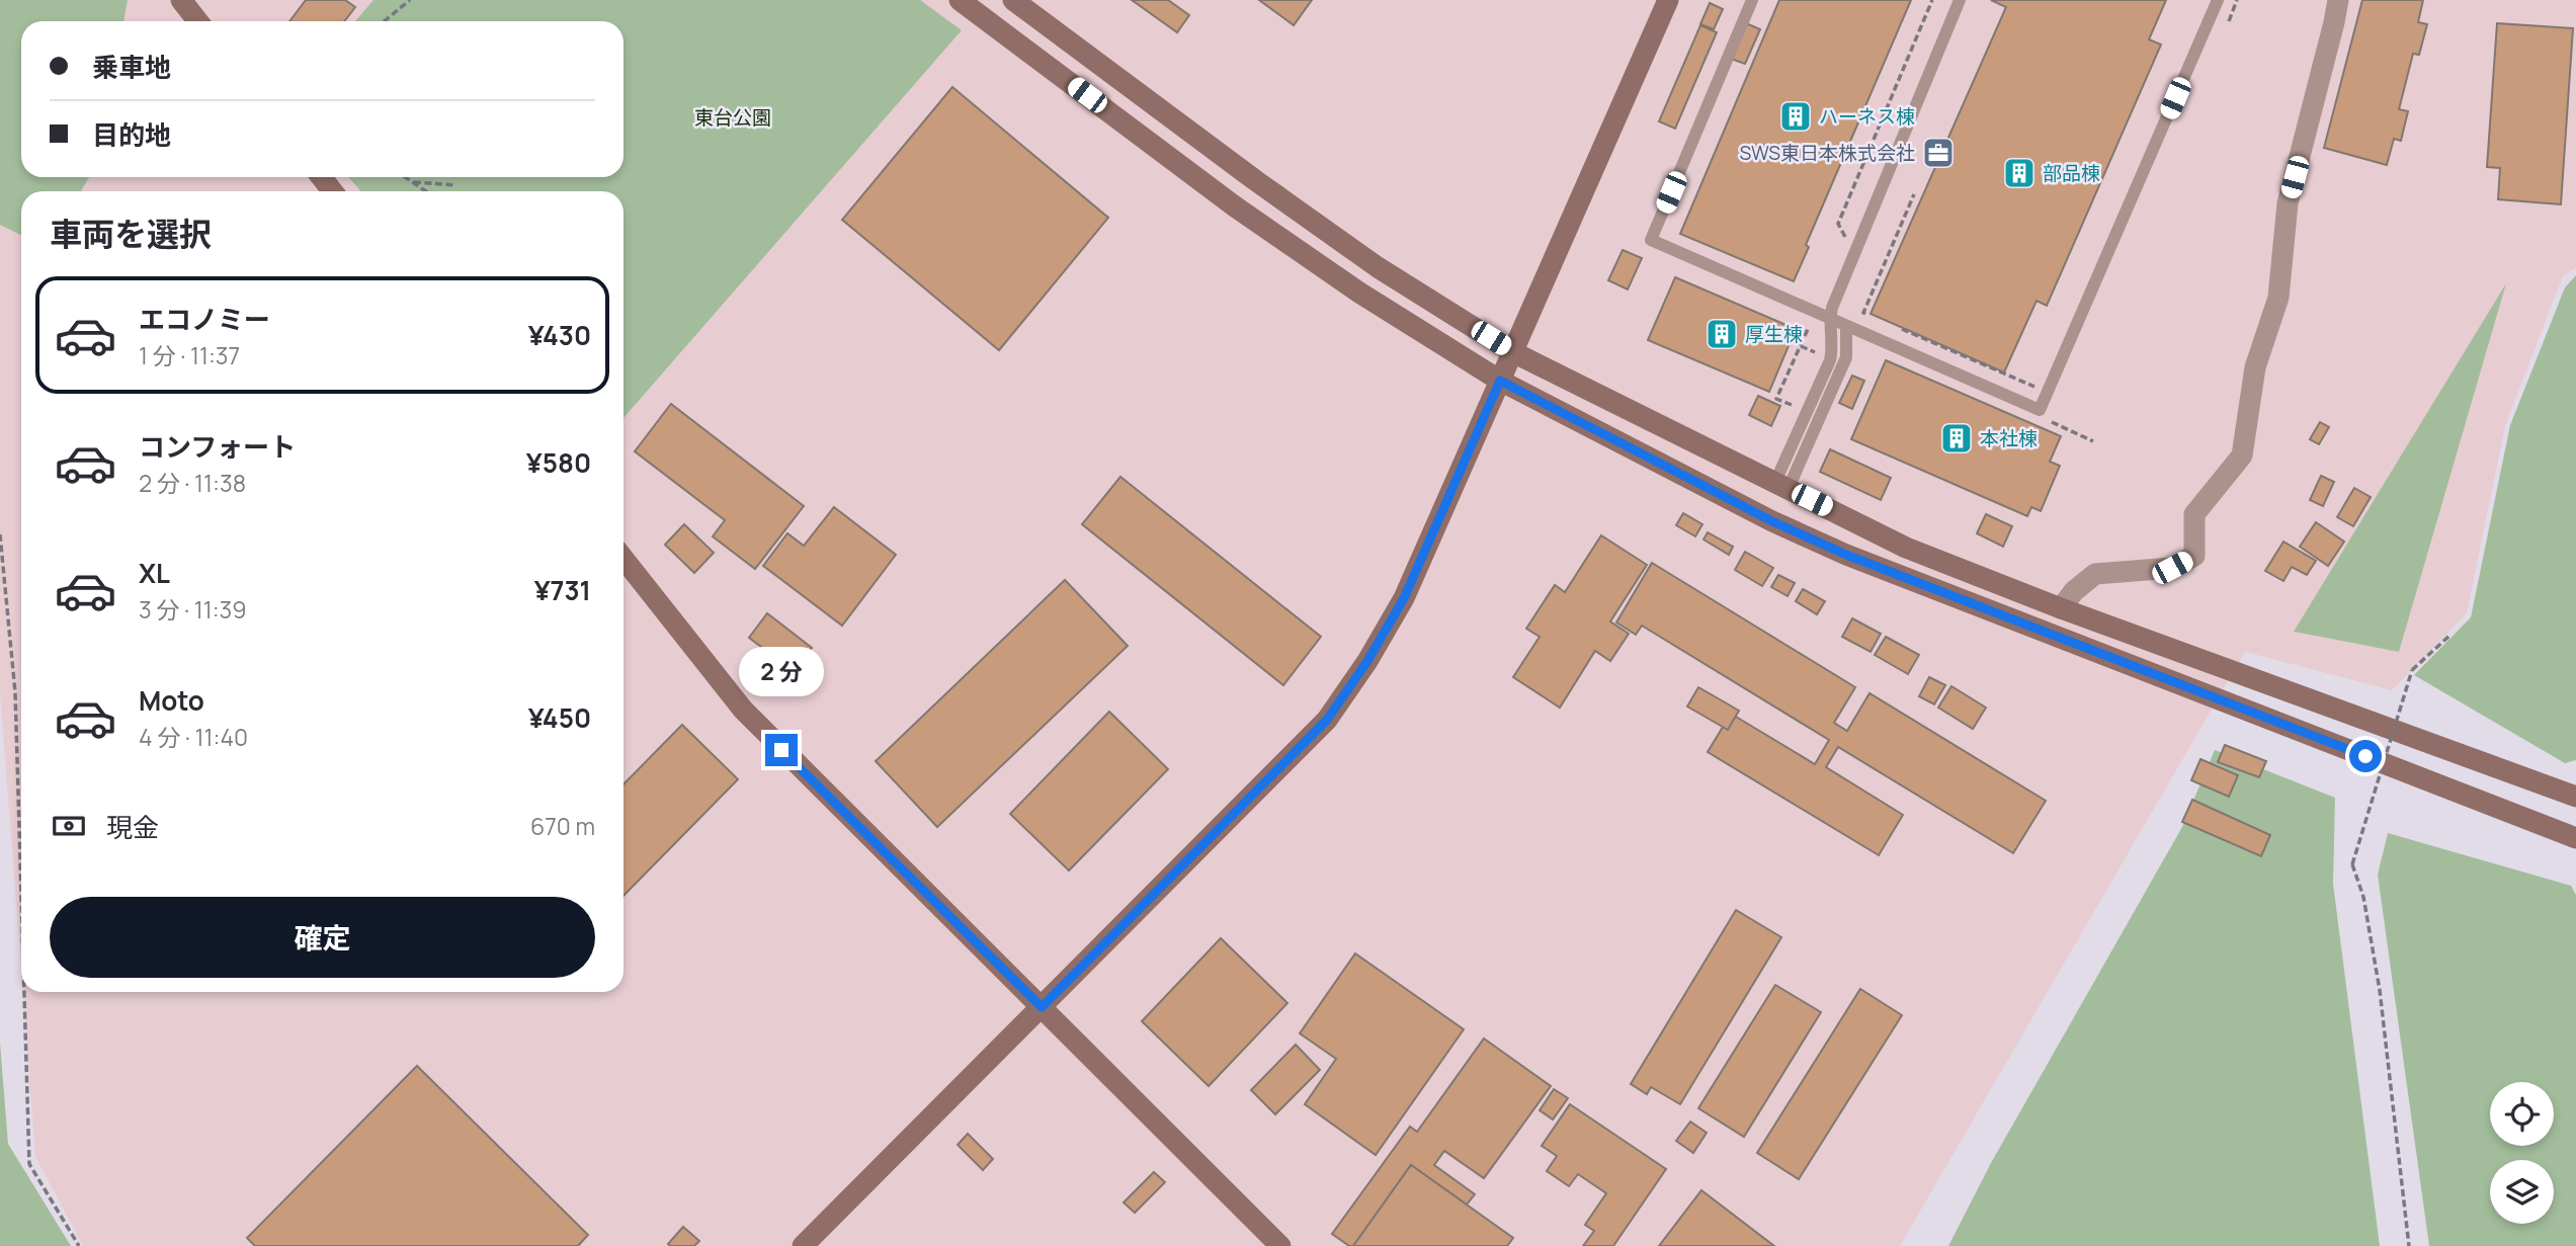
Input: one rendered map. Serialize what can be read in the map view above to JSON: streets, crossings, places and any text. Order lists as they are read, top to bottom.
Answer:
{
  "parks": ["東台公園"],
  "places": {
    "building": [
      "ハーネス棟",
      "部品棟",
      "厚生棟",
      "本社棟"
    ],
    "office": ["SWS東日本株式会社"]
  },
  "page": {
    "banner": ["乗車地", "目的地"],
    "heading": "車両を選択",
    "list": [
      {
        "name": "エコノミー",
        "note": "1 分 · 11:37",
        "value": "¥430"
      },
      {
        "name": "コンフォート",
        "note": "2 分 · 11:38",
        "value": "¥580"
      },
      {
        "name": "XL",
        "note": "3 分 · 11:39",
        "value": "¥731"
      },
      {
        "name": "Moto",
        "note": "4 分 · 11:40",
        "value": "¥450"
      }
    ],
    "bubble": "2 分",
    "pay": ["現金", "670 m"],
    "buttons": "確定"
  }
}
